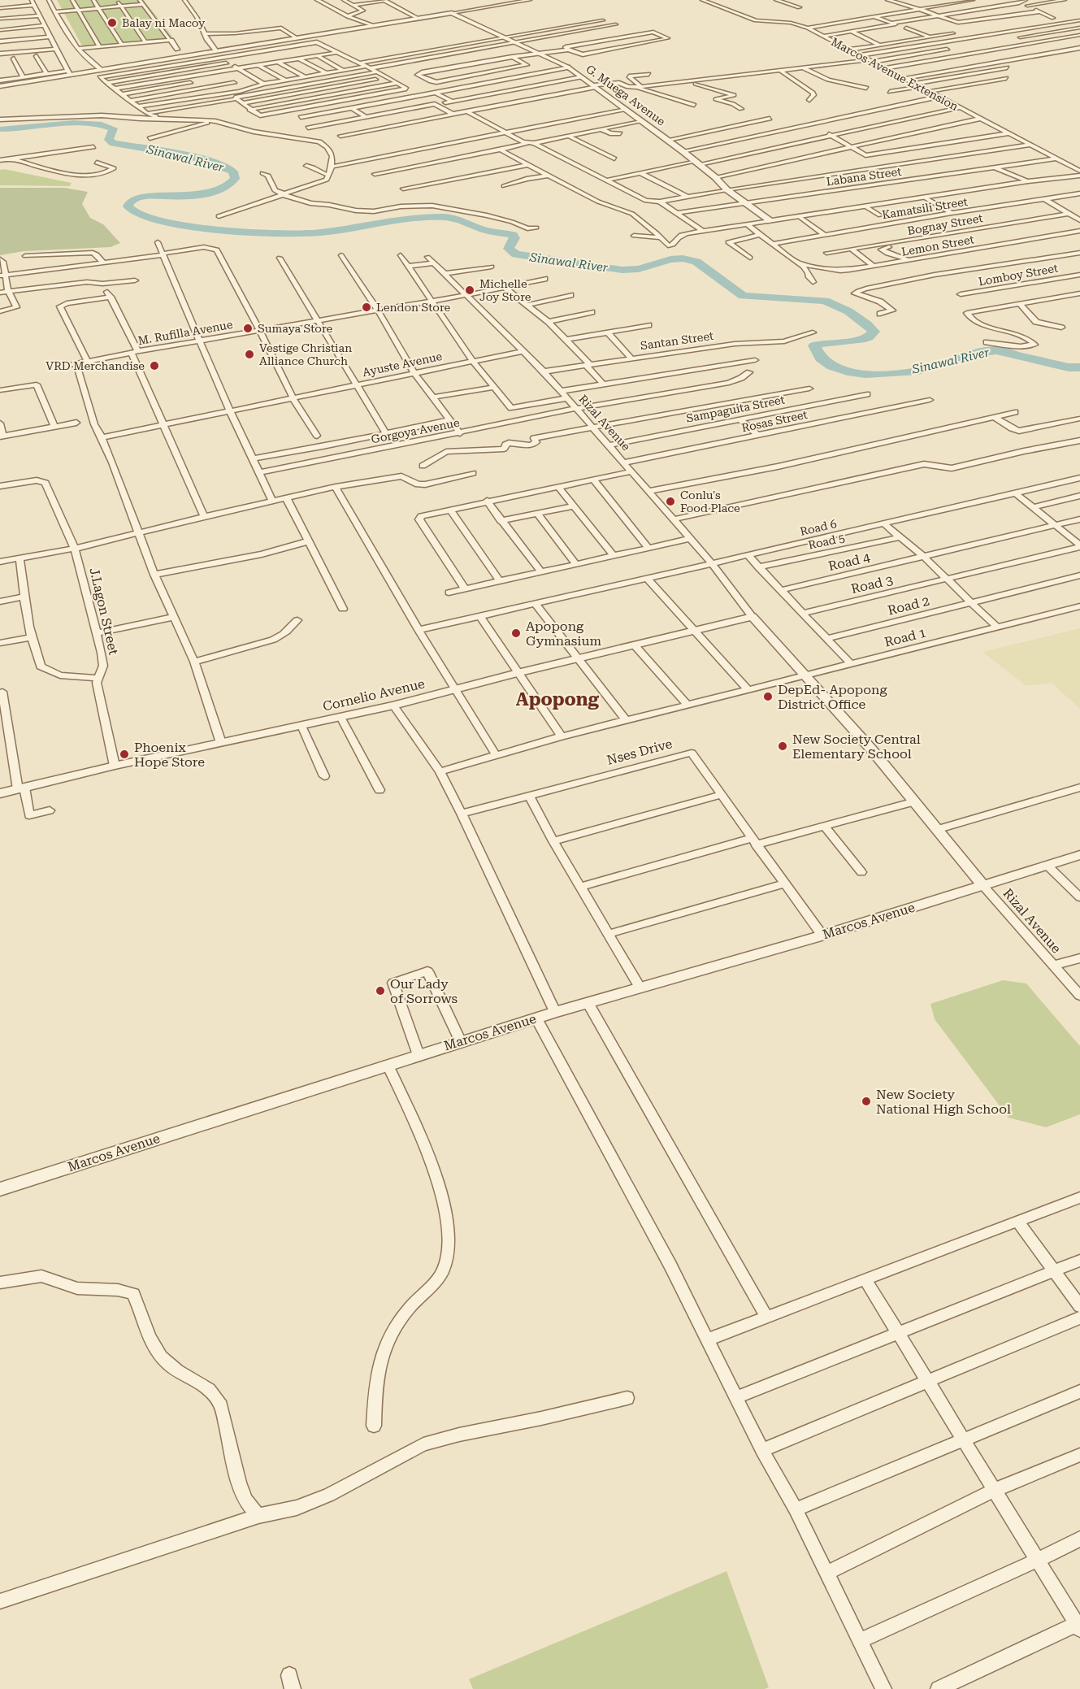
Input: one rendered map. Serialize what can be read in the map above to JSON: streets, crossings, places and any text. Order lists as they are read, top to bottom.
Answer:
{
  "streets": {
    "street": [
      "Marcos Avenue Extension",
      "G. Muega Avenue",
      "Labana Street",
      "Kamatsili Street",
      "Bognay Street",
      "Lemon Street",
      "Lomboy Street",
      "M. Rufilla Avenue",
      "Santan Street",
      "Ayuste Avenue",
      "Sampaguita Street",
      "Rosas Street",
      "Rizal Avenue",
      "Gorgoya Avenue",
      "Road 6",
      "Road 5",
      "Road 4",
      "Road 3",
      "Road 2",
      "J.Lagon Street",
      "Road 1",
      "Cornelio Avenue",
      "Nses Drive",
      "Marcos Avenue"
    ]
  },
  "crossings": [
    ["Marcos Avenue Extension", "Labana Street"],
    ["G. Muega Avenue", "Labana Street"],
    ["M. Rufilla Avenue", "Rizal Avenue"],
    ["Santan Street", "Rizal Avenue"],
    ["Ayuste Avenue", "Rizal Avenue"],
    ["Sampaguita Street", "Rizal Avenue"],
    ["Rosas Street", "Rizal Avenue"],
    ["Rizal Avenue", "Gorgoya Avenue"],
    ["Rizal Avenue", "Road 6"],
    ["Rizal Avenue", "Cornelio Avenue"],
    ["Rizal Avenue", "Marcos Avenue"],
    ["J.Lagon Street", "Cornelio Avenue"],
    ["Nses Drive", "Marcos Avenue"]
  ],
  "districts": ["Apopong"],
  "water": ["Sinawal River"],
  "places": [
    "Balay ni Macoy",
    "Michelle Joy Store",
    "Lendon Store",
    "Sumaya Store",
    "Vestige Christian Alliance Church",
    "VRD Merchandise",
    "Conlu's Food Place",
    "Apopong Gymnasium",
    "DepEd- Apopong District Office",
    "New Society Central Elementary School",
    "Phoenix Hope Store",
    "Our Lady of Sorrows",
    "New Society National High School"
  ]
}
